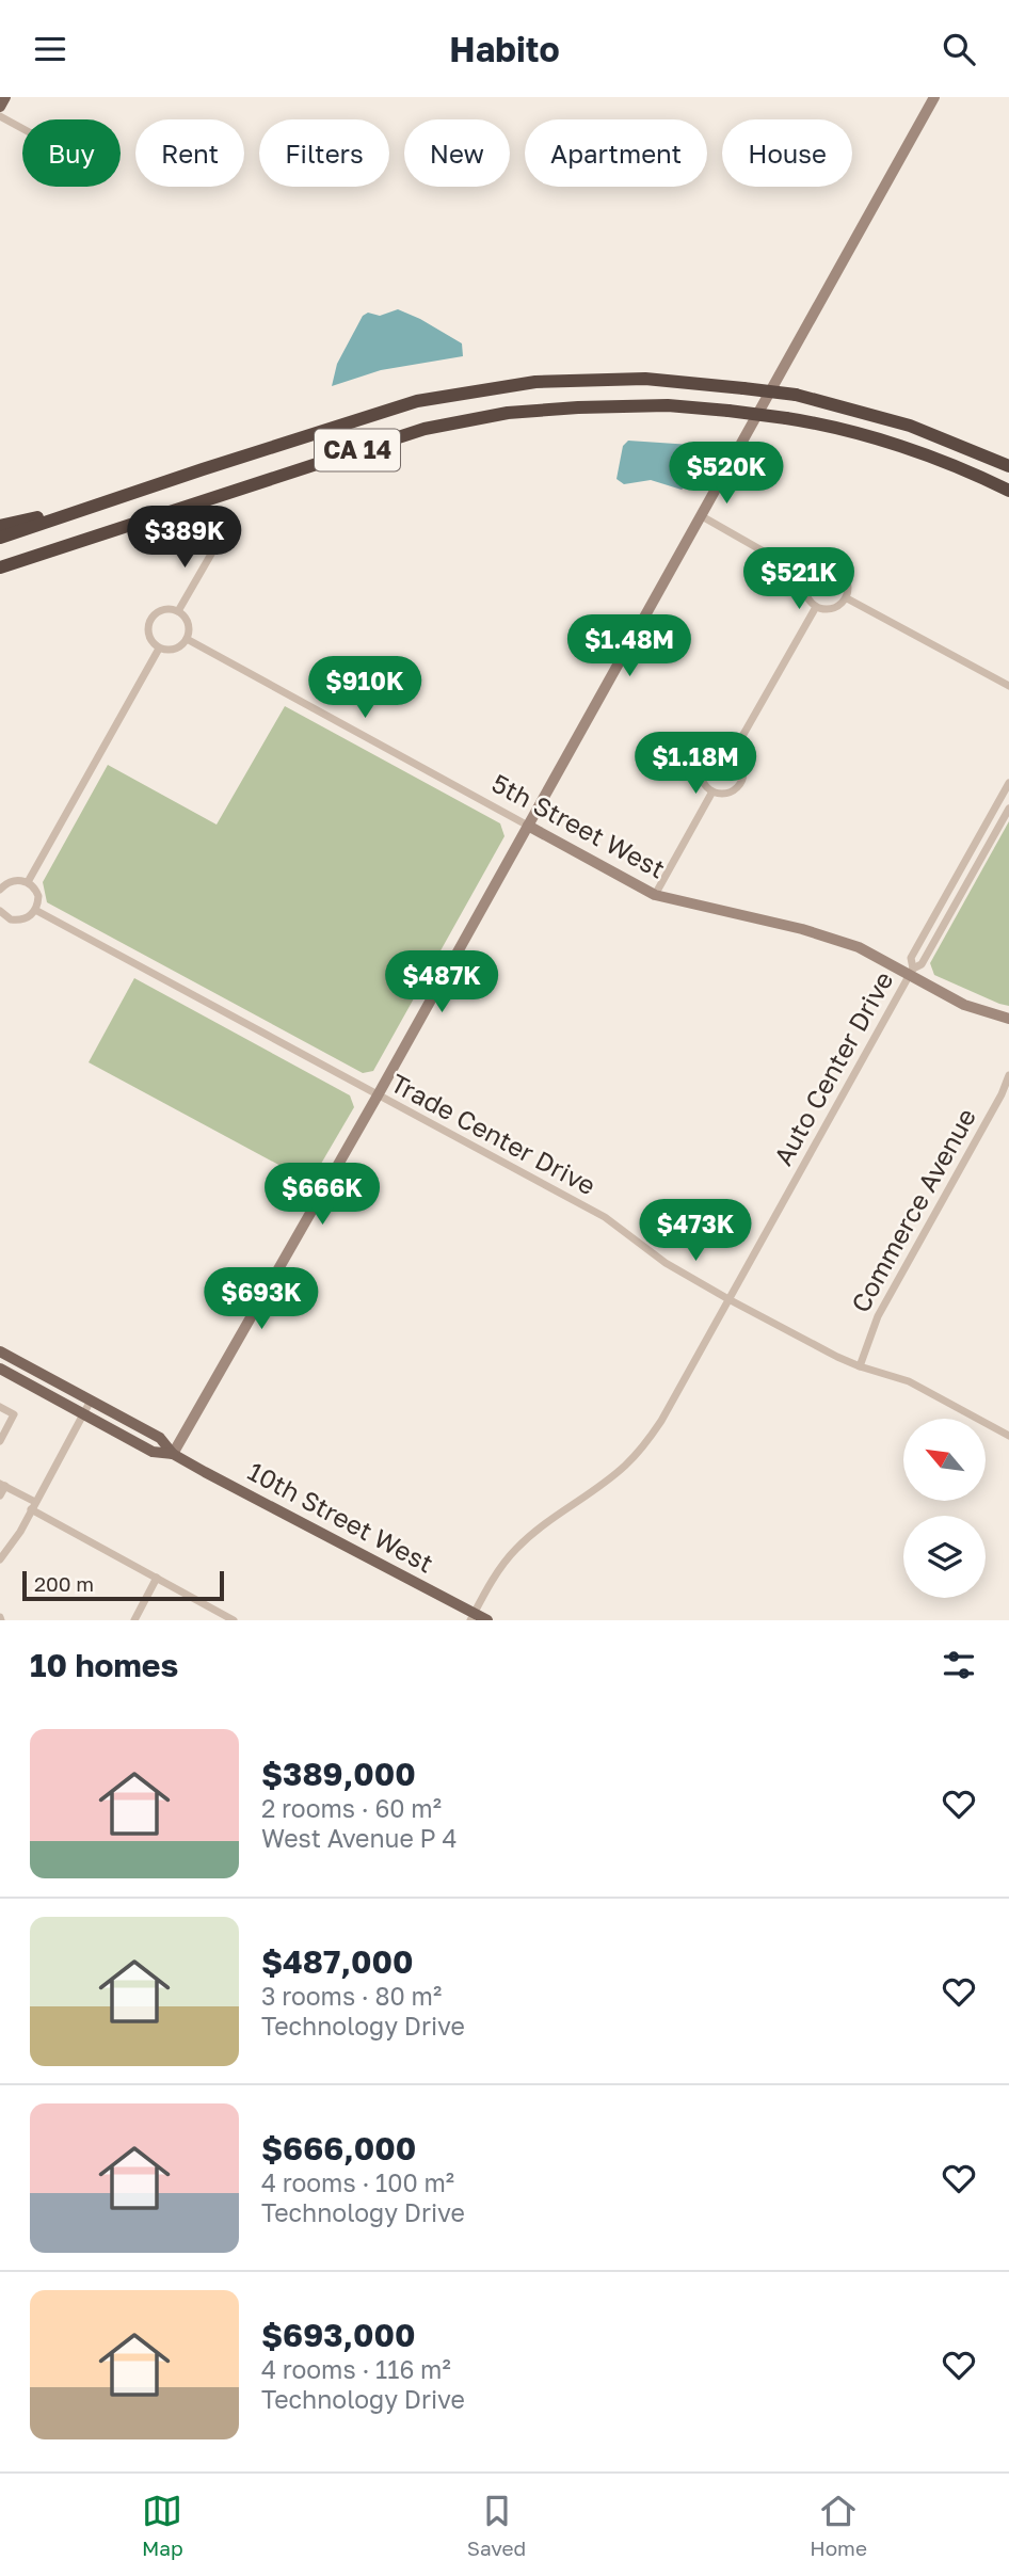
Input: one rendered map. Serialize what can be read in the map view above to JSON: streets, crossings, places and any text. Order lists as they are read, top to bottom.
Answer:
{
  "streets": {
    "highway": ["CA 14"],
    "main road": ["5th Street West", "10th Street West"],
    "street": ["Auto Center Drive", "Trade Center Drive", "Commerce Avenue"]
  },
  "crossings": [
    ["5th Street West", "Auto Center Drive"],
    ["Auto Center Drive", "Trade Center Drive"],
    ["Auto Center Drive", "10th Street West"],
    ["Trade Center Drive", "Commerce Avenue"]
  ],
  "scale_bar": "200 m",
  "north": "top left",
  "page": {
    "header": "Habito",
    "chip": [
      "Buy",
      "Rent",
      "Filters",
      "New",
      "Apartment",
      "House"
    ],
    "price": [
      "$520K",
      "$389K",
      "$521K",
      "$1.48M",
      "$910K",
      "$1.18M",
      "$487K",
      "$666K",
      "$473K",
      "$693K"
    ],
    "scale": "200 m",
    "heading": "10 homes",
    "list": [
      {
        "name": "$389,000",
        "note": "2 rooms · 60 m² · West Avenue P 4"
      },
      {
        "name": "$487,000",
        "note": "3 rooms · 80 m² · Technology Drive"
      },
      {
        "name": "$666,000",
        "note": "4 rooms · 100 m² · Technology Drive"
      },
      {
        "name": "$693,000",
        "note": "4 rooms · 116 m² · Technology Drive"
      }
    ],
    "tabs": ["Map", "Saved", "Home"]
  }
}
